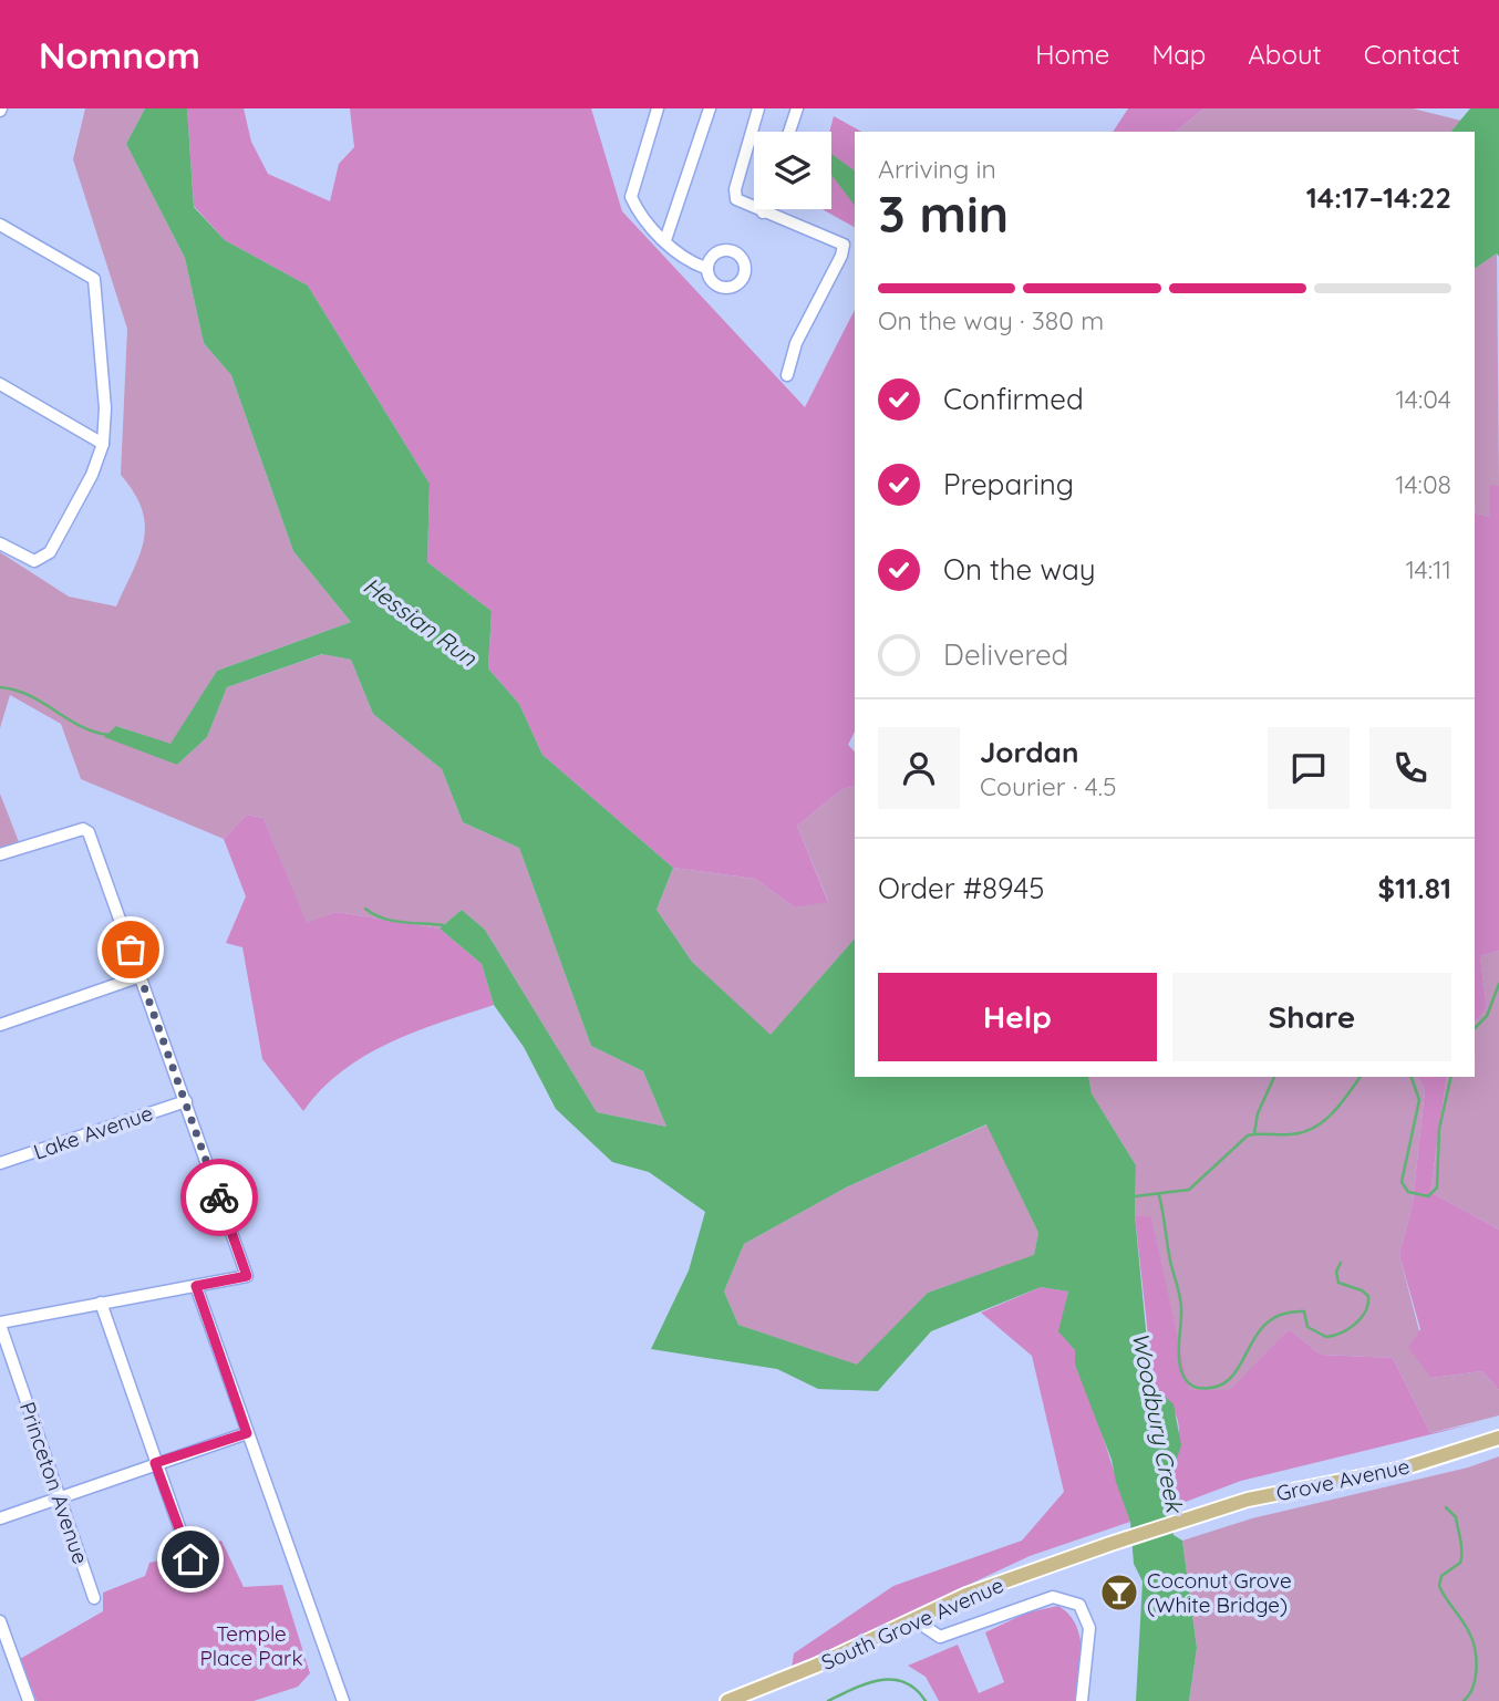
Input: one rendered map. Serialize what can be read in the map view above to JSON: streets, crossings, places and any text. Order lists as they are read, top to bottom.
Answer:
{
  "streets": {
    "main road": ["Grove Avenue", "South Grove Avenue"],
    "street": ["Lake Avenue", "Princeton Avenue"]
  },
  "crossings": [
    ["Grove Avenue", "South Grove Avenue"]
  ],
  "water": ["Hessian Run", "Woodbury Creek"],
  "parks": ["Temple Place Park"],
  "places": {
    "bar": ["Coconut Grove (White Bridge)"]
  },
  "page": {
    "header": "Nomnom",
    "nav": [
      "Home",
      "Map",
      "About",
      "Contact"
    ],
    "heading": ["3 min", "Arriving in", "14:17–14:22"],
    "panel": [
      "Jordan",
      "Courier · 4.5",
      "Order #8945",
      "$11.81"
    ],
    "bar": "On the way · 380 m",
    "list": [
      ["Confirmed", "14:04"],
      ["Preparing", "14:08"],
      ["On the way", "14:11"],
      "Delivered"
    ],
    "buttons": ["Help", "Share"]
  }
}
